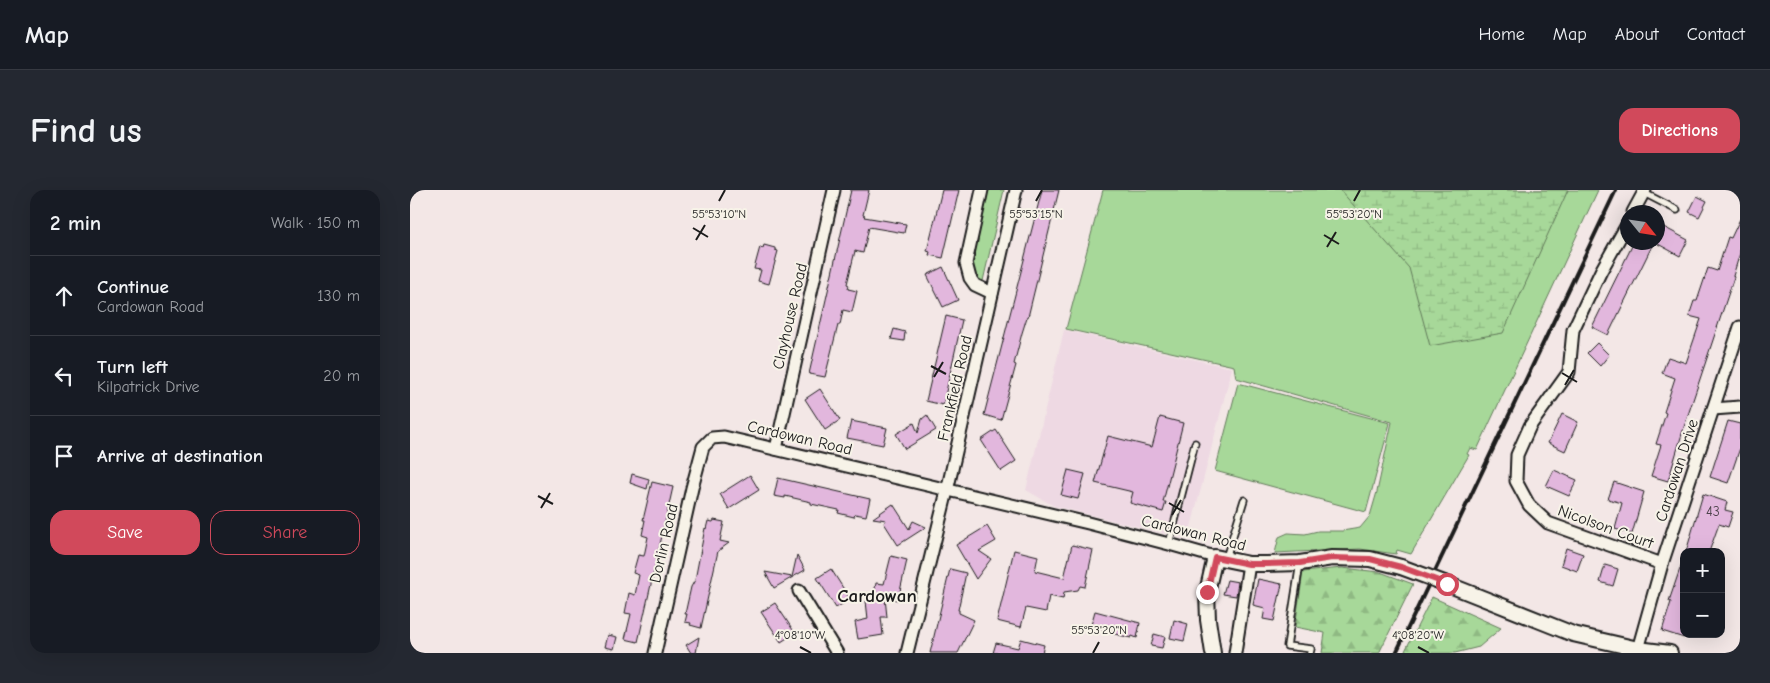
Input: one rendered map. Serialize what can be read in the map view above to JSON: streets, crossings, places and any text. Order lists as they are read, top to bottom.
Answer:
{
  "streets": {
    "street": [
      "Clayhouse Road",
      "Frankfield Road",
      "Cardowan Road",
      "Cardowan Drive",
      "Nicolson Court",
      "Dorlin Road"
    ]
  },
  "crossings": [
    ["Clayhouse Road", "Cardowan Road"],
    ["Frankfield Road", "Cardowan Road"],
    ["Cardowan Road", "Cardowan Drive"],
    ["Cardowan Road", "Dorlin Road"],
    ["Cardowan Drive", "Nicolson Court"]
  ],
  "districts": ["Cardowan"],
  "house_numbers": ["43"],
  "north": "bottom right",
  "page": {
    "header": "Map",
    "nav": [
      "Home",
      "Map",
      "About",
      "Contact"
    ],
    "buttons": [
      "Directions",
      ["Save", "Share"]
    ],
    "title": "Find us",
    "heading": ["2 min", "Walk · 150 m"],
    "list": [
      ["Continue", "Cardowan Road", "130 m"],
      ["Turn left", "Kilpatrick Drive", "20 m"],
      "Arrive at destination"
    ],
    "map_buttons": ["+", "−"]
  },
  "coordinates": [
    "55°53'10\"N",
    "55°53'15\"N",
    "55°53'20\"N",
    "4°08'10\"W",
    "4°08'20\"W"
  ]
}
